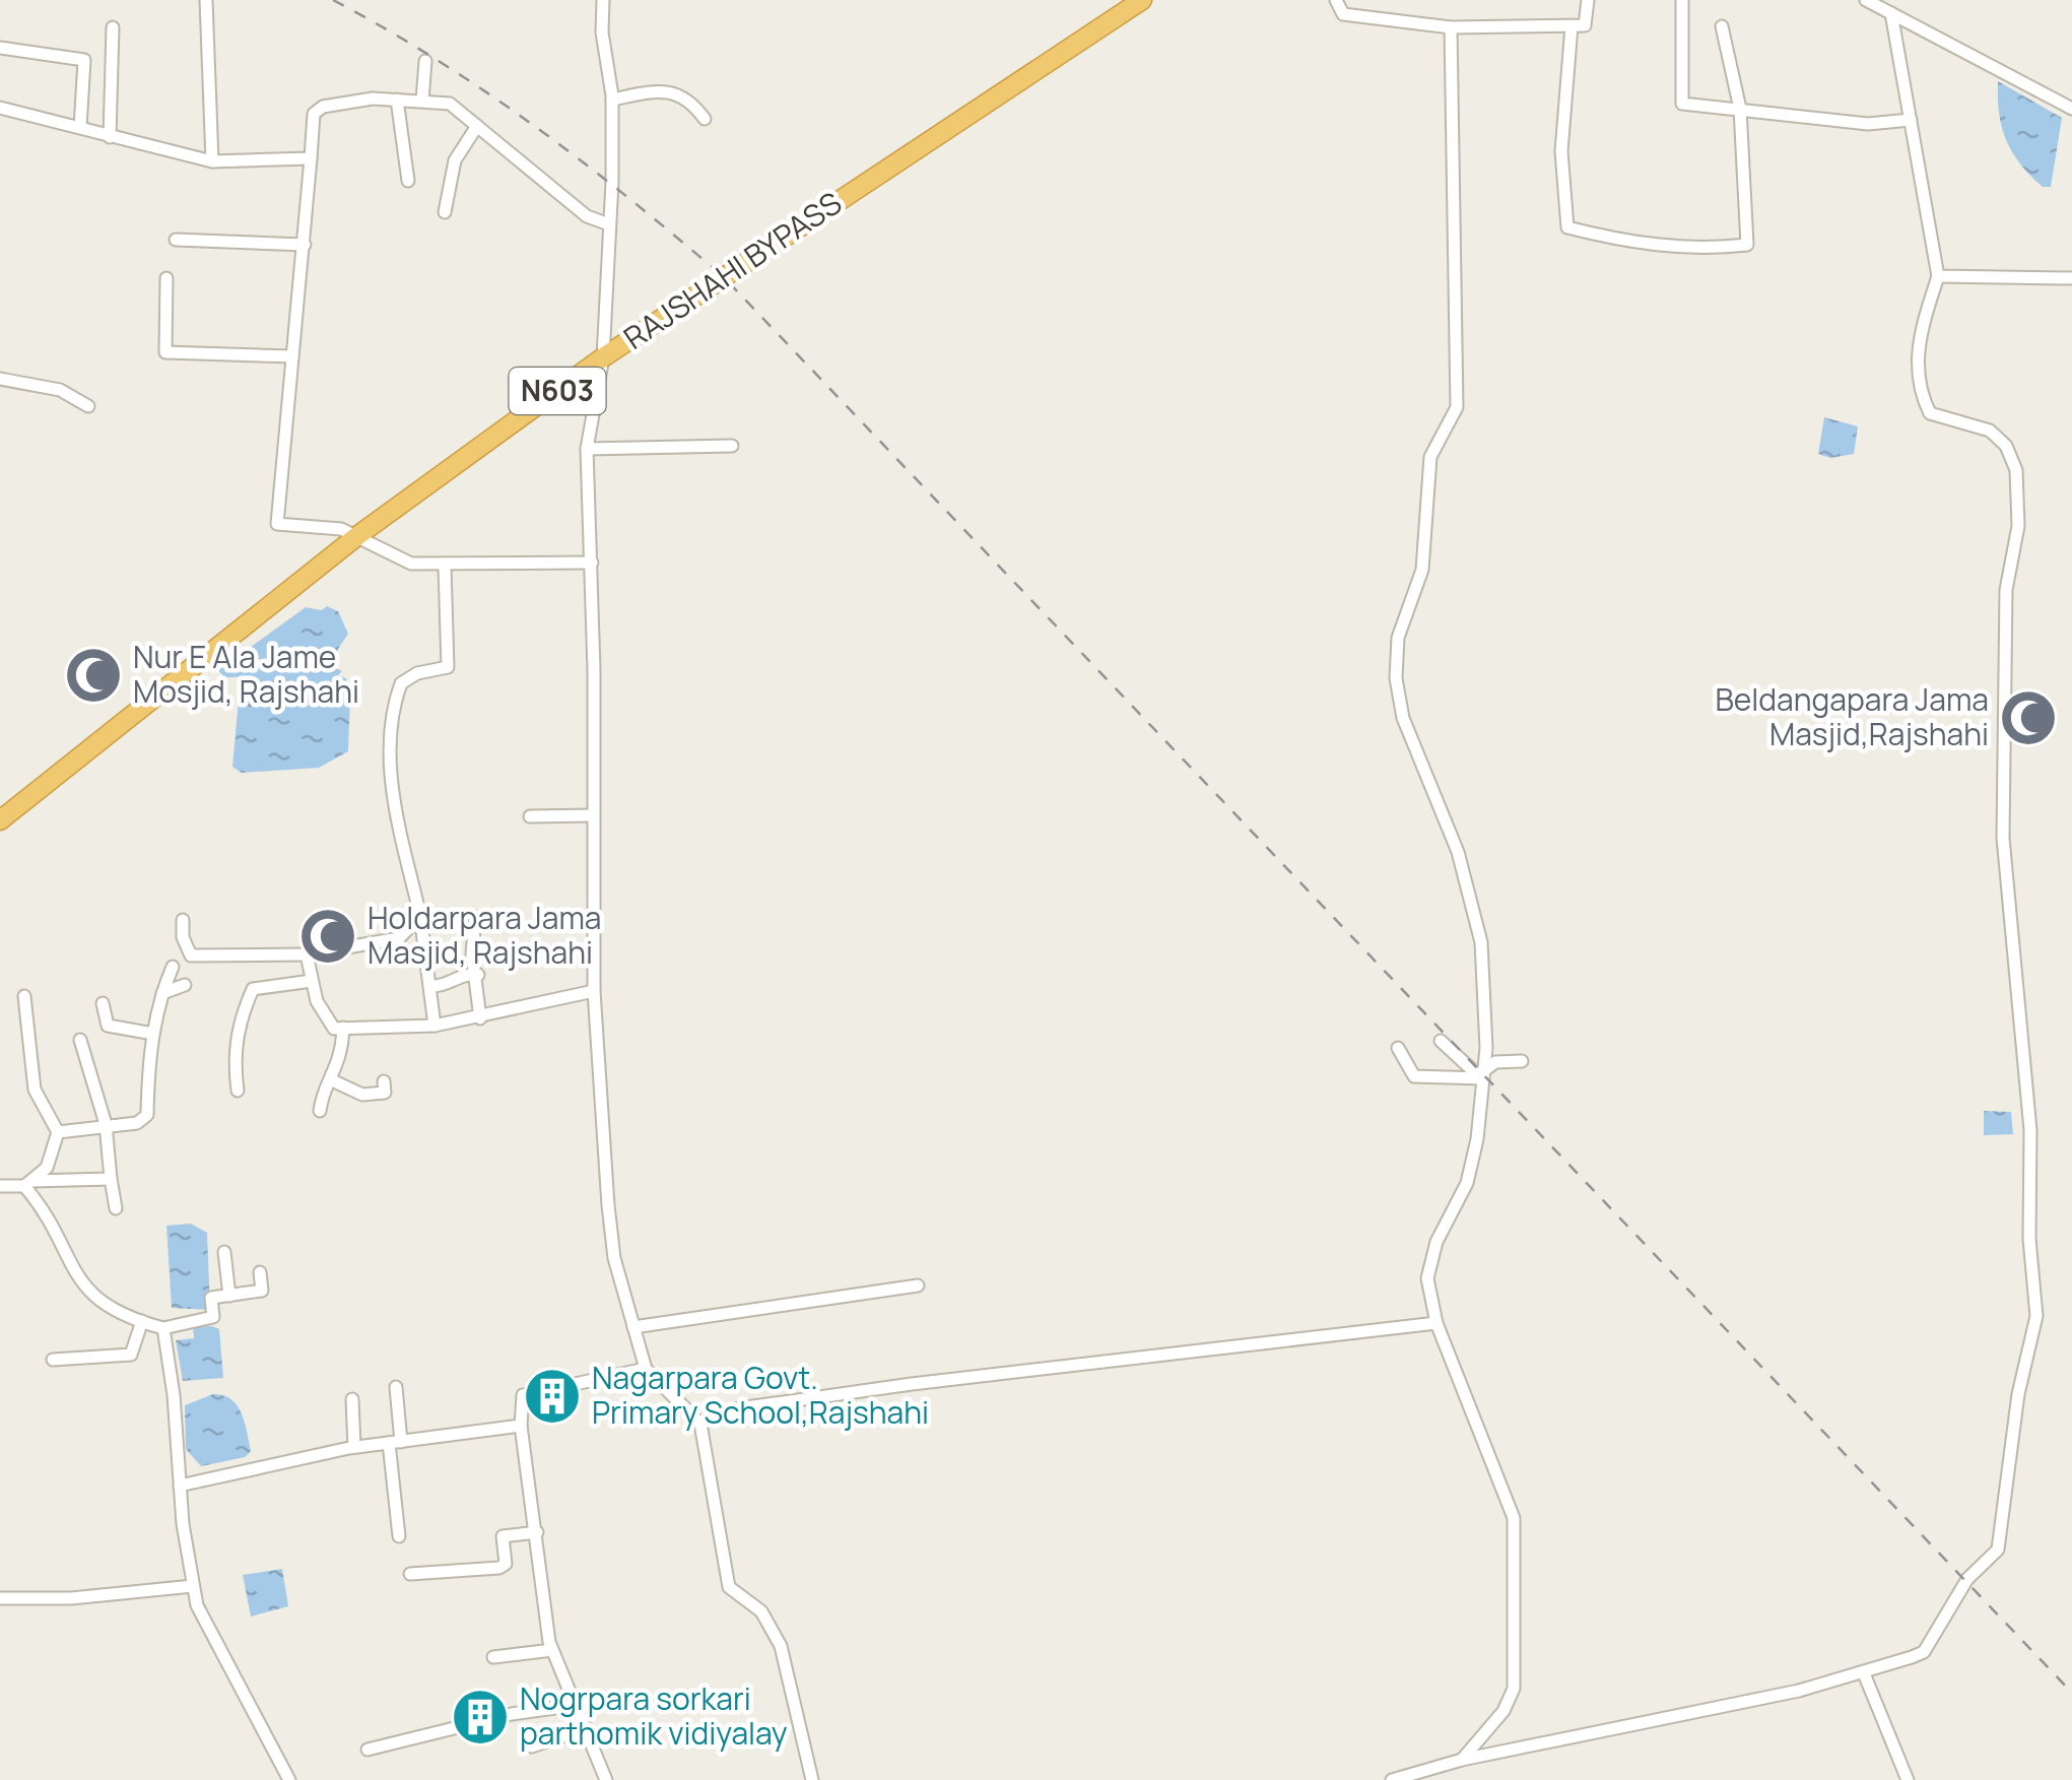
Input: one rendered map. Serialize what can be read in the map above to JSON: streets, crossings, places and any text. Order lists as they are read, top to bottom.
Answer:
{
  "streets": {
    "highway": ["RAJSHAHI BYPASS", "N603"]
  },
  "places": {
    "mosque": ["Nur E Ala Jame Mosjid, Rajshahi", "Beldangapara Jama Masjid,Rajshahi", "Holdarpara Jama Masjid, Rajshahi"],
    "building": ["Nagarpara Govt. Primary School,Rajshahi", "Nogrpara sorkari parthomik vidiyalay"]
  }
}
